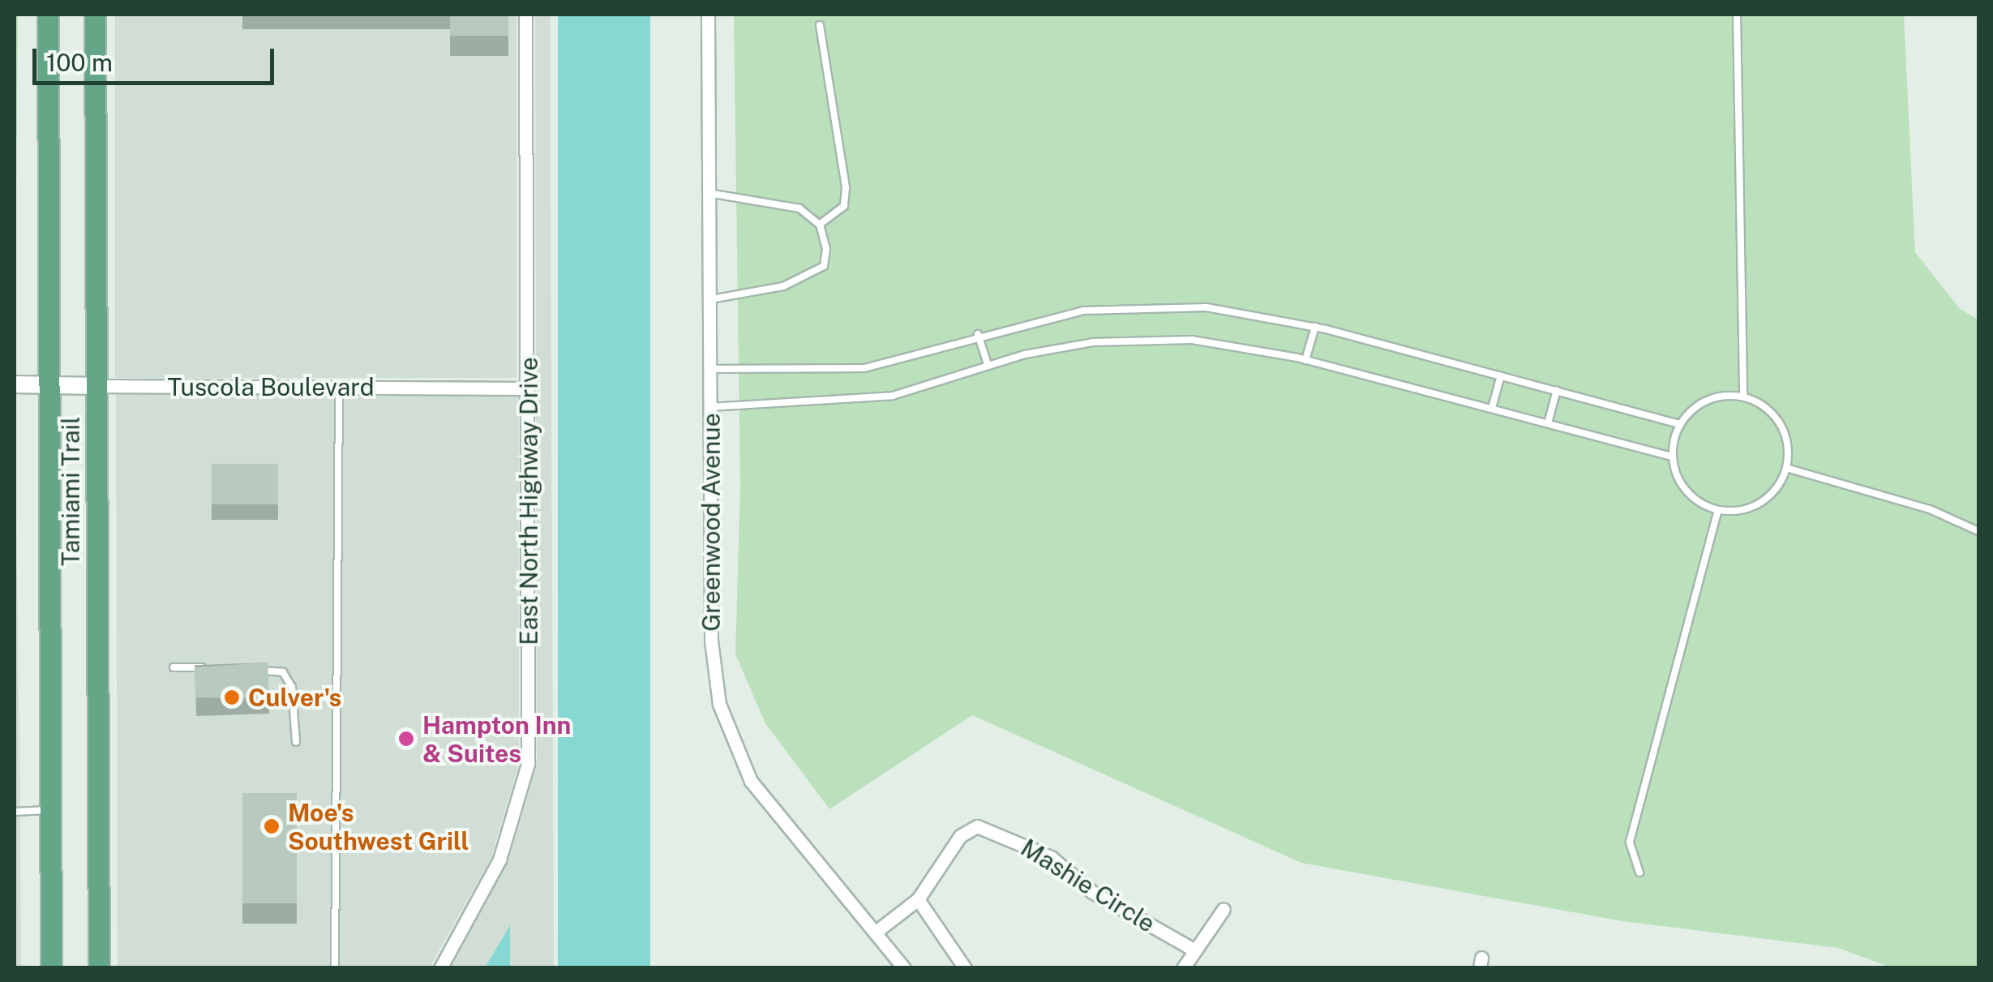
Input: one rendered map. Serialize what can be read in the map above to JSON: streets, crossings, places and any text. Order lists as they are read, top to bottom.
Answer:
{
  "streets": {
    "main road": ["Tamiami Trail"],
    "street": [
      "Tuscola Boulevard",
      "East North Highway Drive",
      "Greenwood Avenue",
      "Mashie Circle"
    ]
  },
  "crossings": [
    ["Tuscola Boulevard", "Tamiami Trail"],
    ["Tuscola Boulevard", "East North Highway Drive"],
    ["Greenwood Avenue", "Mashie Circle"]
  ],
  "places": ["Culver's", "Hampton Inn & Suites", "Moe's Southwest Grill"],
  "scale_bar": "100 m"
}
